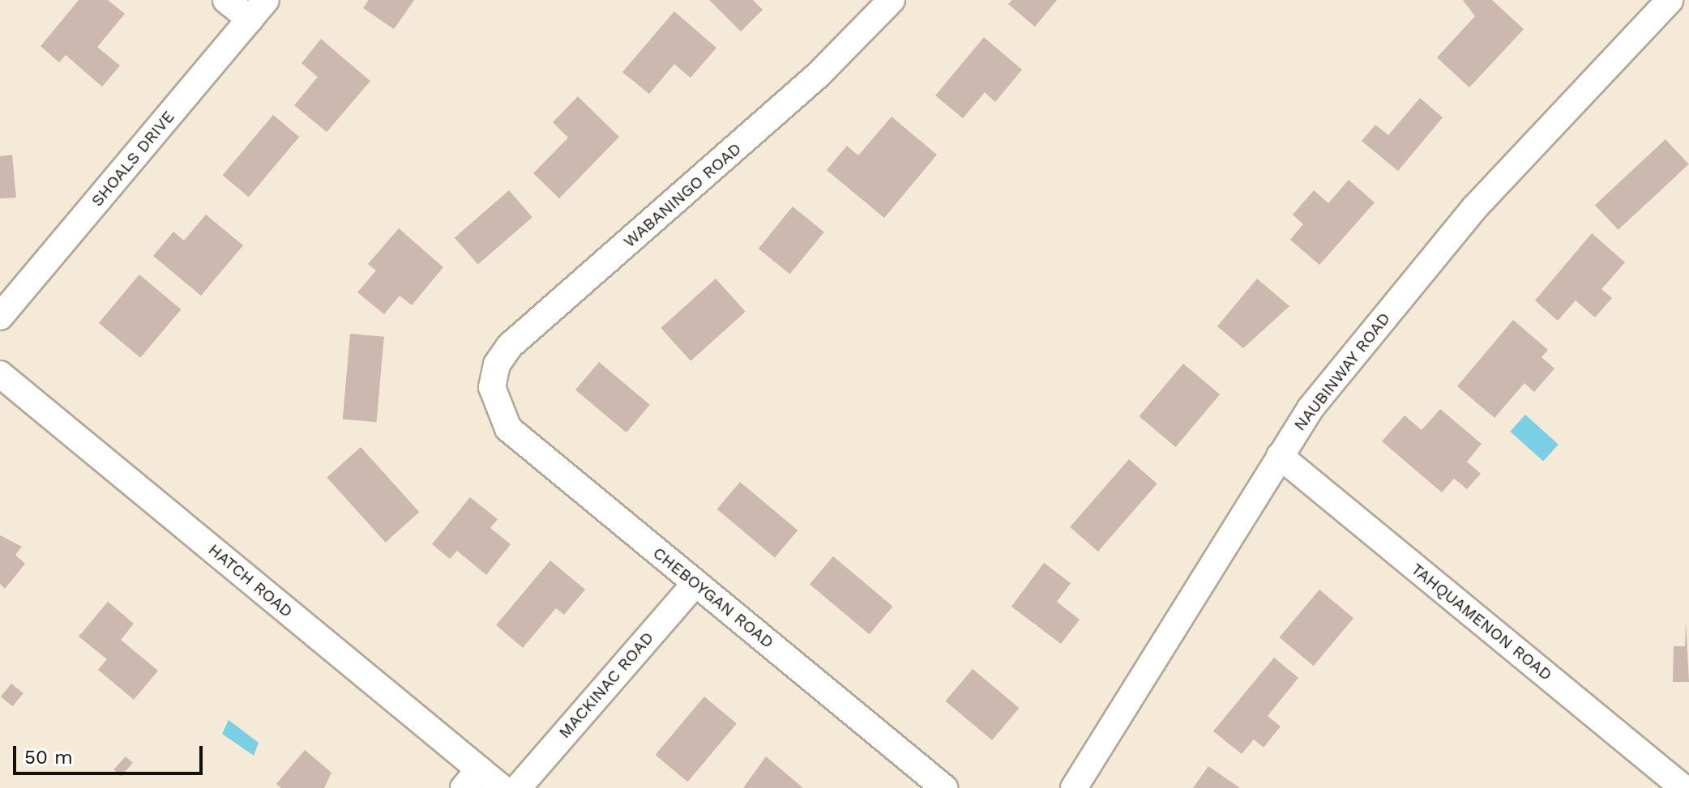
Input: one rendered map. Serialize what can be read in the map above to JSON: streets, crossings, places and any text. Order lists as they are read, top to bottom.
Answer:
{
  "streets": {
    "street": [
      "SHOALS DRIVE",
      "WABANINGO ROAD",
      "NAUBINWAY ROAD",
      "HATCH ROAD",
      "CHEBOYGAN ROAD",
      "TAHQUAMENON ROAD",
      "MACKINAC ROAD"
    ]
  },
  "crossings": [
    ["WABANINGO ROAD", "CHEBOYGAN ROAD"],
    ["NAUBINWAY ROAD", "TAHQUAMENON ROAD"],
    ["CHEBOYGAN ROAD", "MACKINAC ROAD"]
  ],
  "scale_bar": "50 m"
}
